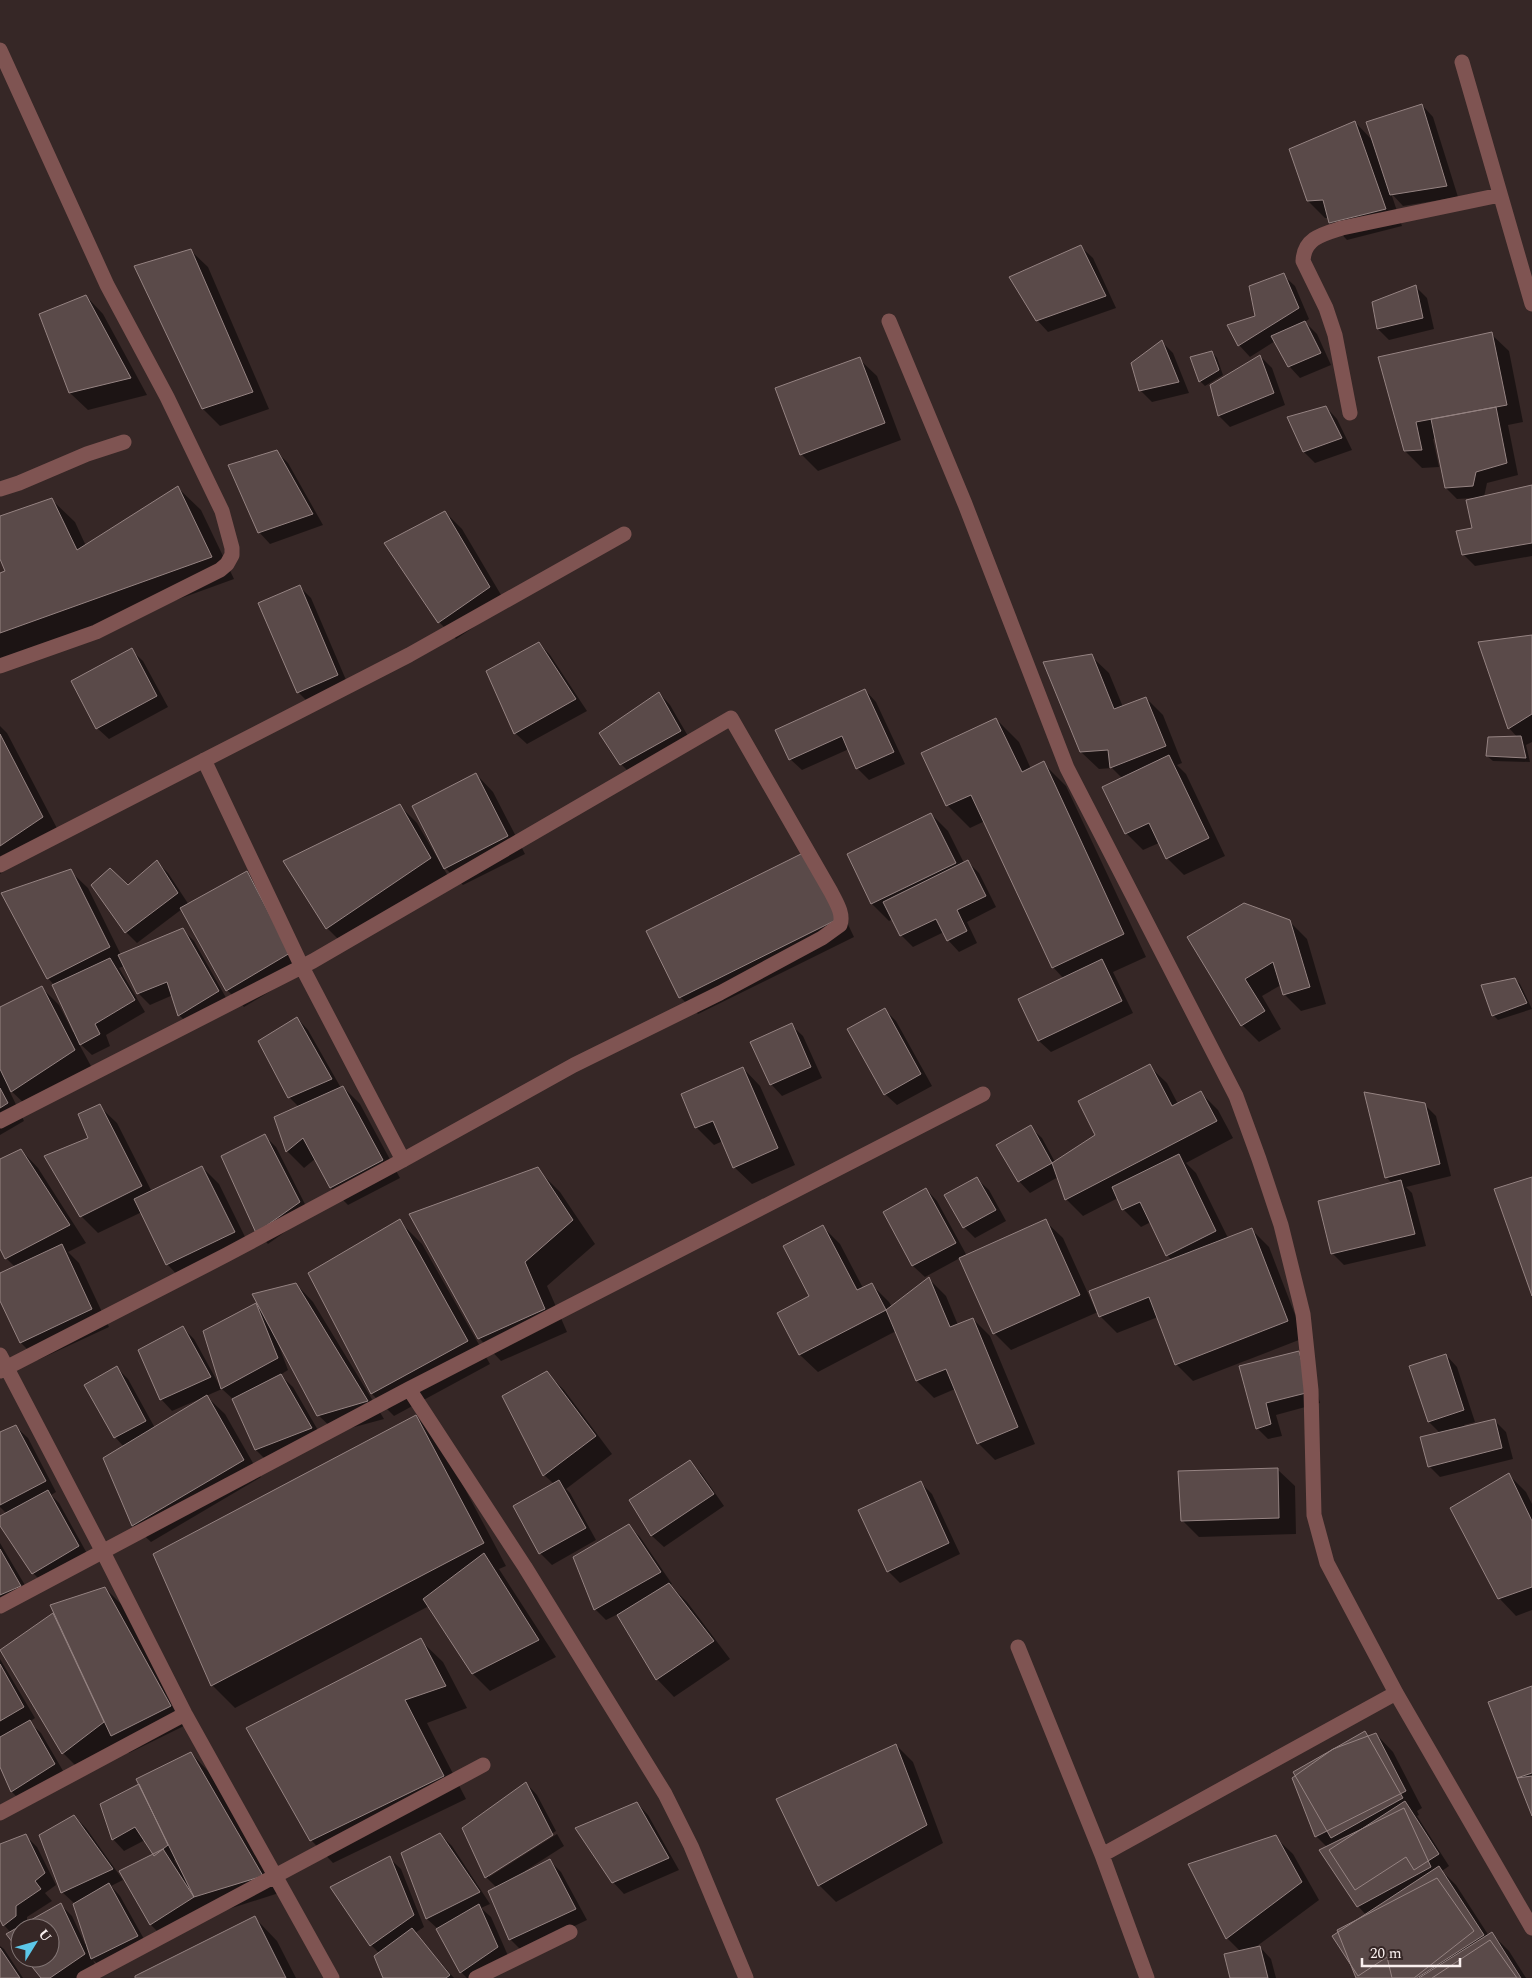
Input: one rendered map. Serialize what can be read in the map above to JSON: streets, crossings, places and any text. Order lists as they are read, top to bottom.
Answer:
{
  "scale_bar": "20 m",
  "north": "top right"
}
